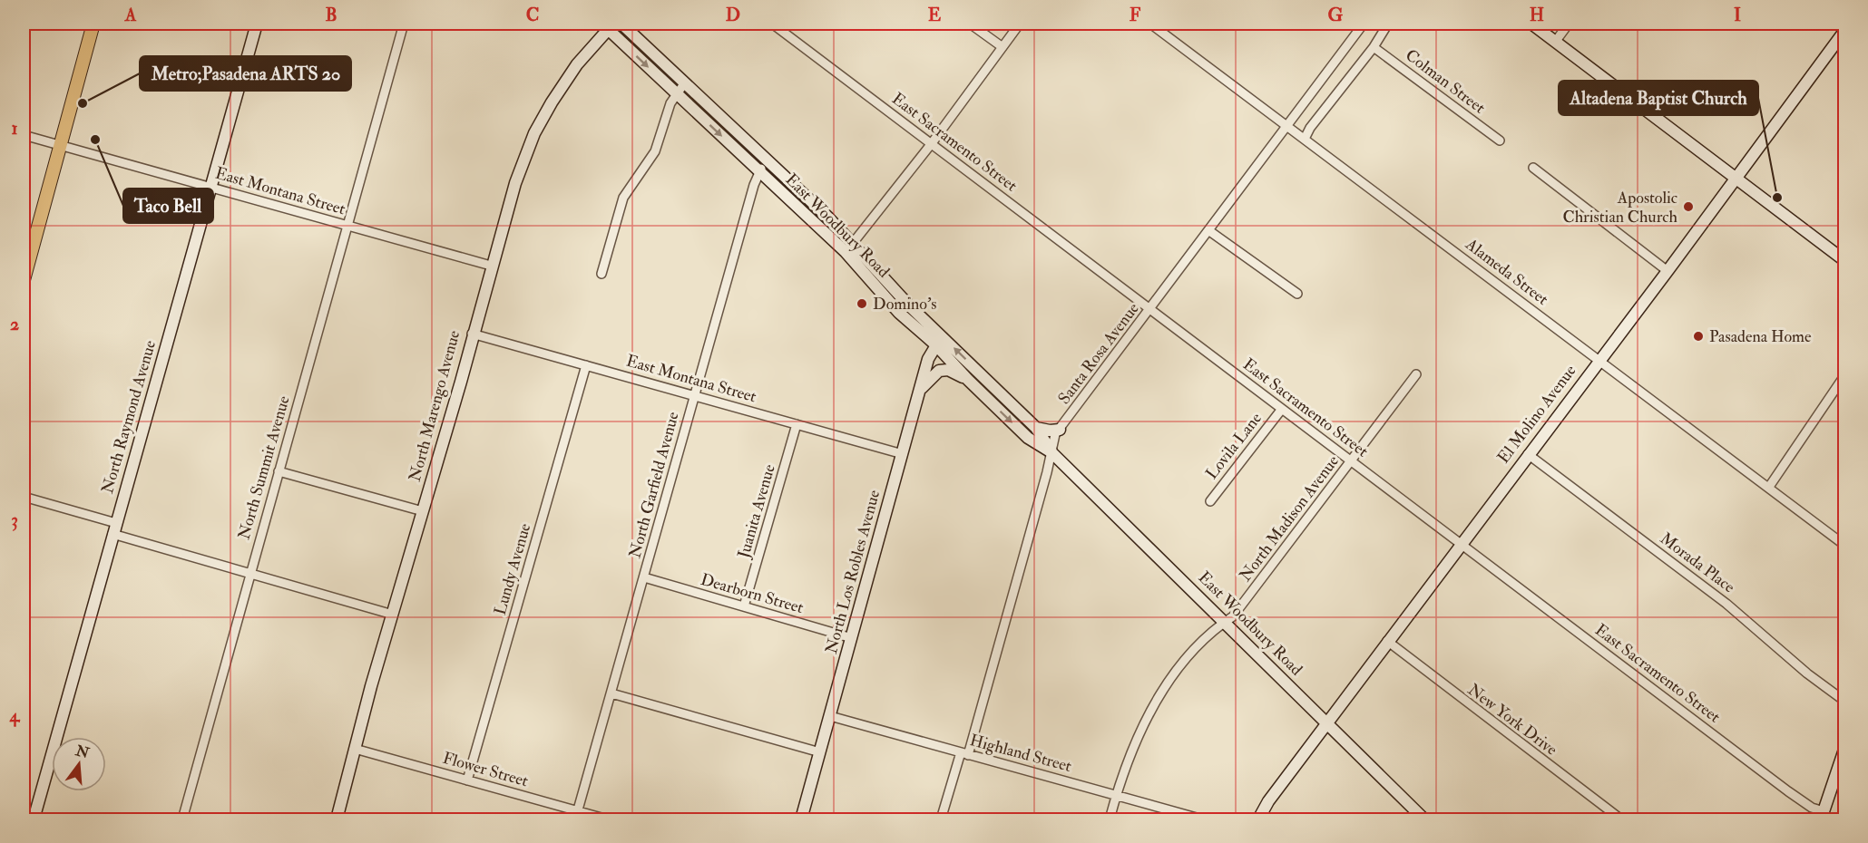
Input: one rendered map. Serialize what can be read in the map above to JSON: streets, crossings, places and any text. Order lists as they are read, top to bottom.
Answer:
{
  "streets": {
    "street": [
      "Colman Street",
      "East Sacramento Street",
      "East Montana Street",
      "East Woodbury Road",
      "Alameda Street",
      "Santa Rosa Avenue",
      "North Marengo Avenue",
      "El Molino Avenue",
      "North Raymond Avenue",
      "Lovila Lane",
      "North Summit Avenue",
      "North Garfield Avenue",
      "Juanita Avenue",
      "North Madison Avenue",
      "Morada Place",
      "Lundy Avenue",
      "North Los Robles Avenue",
      "Dearborn Street",
      "New York Drive",
      "Highland Street",
      "Flower Street"
    ]
  },
  "crossings": [
    ["East Sacramento Street", "Santa Rosa Avenue"],
    ["East Sacramento Street", "El Molino Avenue"],
    ["East Sacramento Street", "Lovila Lane"],
    ["East Sacramento Street", "North Madison Avenue"],
    ["East Montana Street", "North Marengo Avenue"],
    ["East Montana Street", "North Raymond Avenue"],
    ["East Montana Street", "North Summit Avenue"],
    ["East Montana Street", "North Garfield Avenue"],
    ["East Montana Street", "Juanita Avenue"],
    ["East Montana Street", "Lundy Avenue"],
    ["East Montana Street", "North Los Robles Avenue"],
    ["East Woodbury Road", "Santa Rosa Avenue"],
    ["East Woodbury Road", "North Marengo Avenue"],
    ["East Woodbury Road", "El Molino Avenue"],
    ["East Woodbury Road", "North Garfield Avenue"],
    ["East Woodbury Road", "North Madison Avenue"],
    ["East Woodbury Road", "North Los Robles Avenue"],
    ["Alameda Street", "Santa Rosa Avenue"],
    ["Alameda Street", "El Molino Avenue"],
    ["Santa Rosa Avenue", "Highland Street"],
    ["North Marengo Avenue", "Flower Street"],
    ["El Molino Avenue", "Morada Place"],
    ["El Molino Avenue", "New York Drive"],
    ["North Garfield Avenue", "Dearborn Street"],
    ["North Garfield Avenue", "Flower Street"],
    ["Juanita Avenue", "Dearborn Street"],
    ["North Madison Avenue", "Highland Street"],
    ["Lundy Avenue", "Flower Street"],
    ["North Los Robles Avenue", "Dearborn Street"],
    ["North Los Robles Avenue", "Highland Street"]
  ],
  "places": [
    "Metro;Pasadena ARTS 20",
    "Taco Bell",
    "Altadena Baptist Church",
    "Apostolic Christian Church",
    "Domino's",
    "Pasadena Home"
  ],
  "north": "top",
  "grid": {
    "columns": [
      "A",
      "B",
      "C",
      "D",
      "E",
      "F",
      "G",
      "H",
      "I"
    ],
    "rows": [
      "1",
      "2",
      "3",
      "4"
    ]
  }
}
